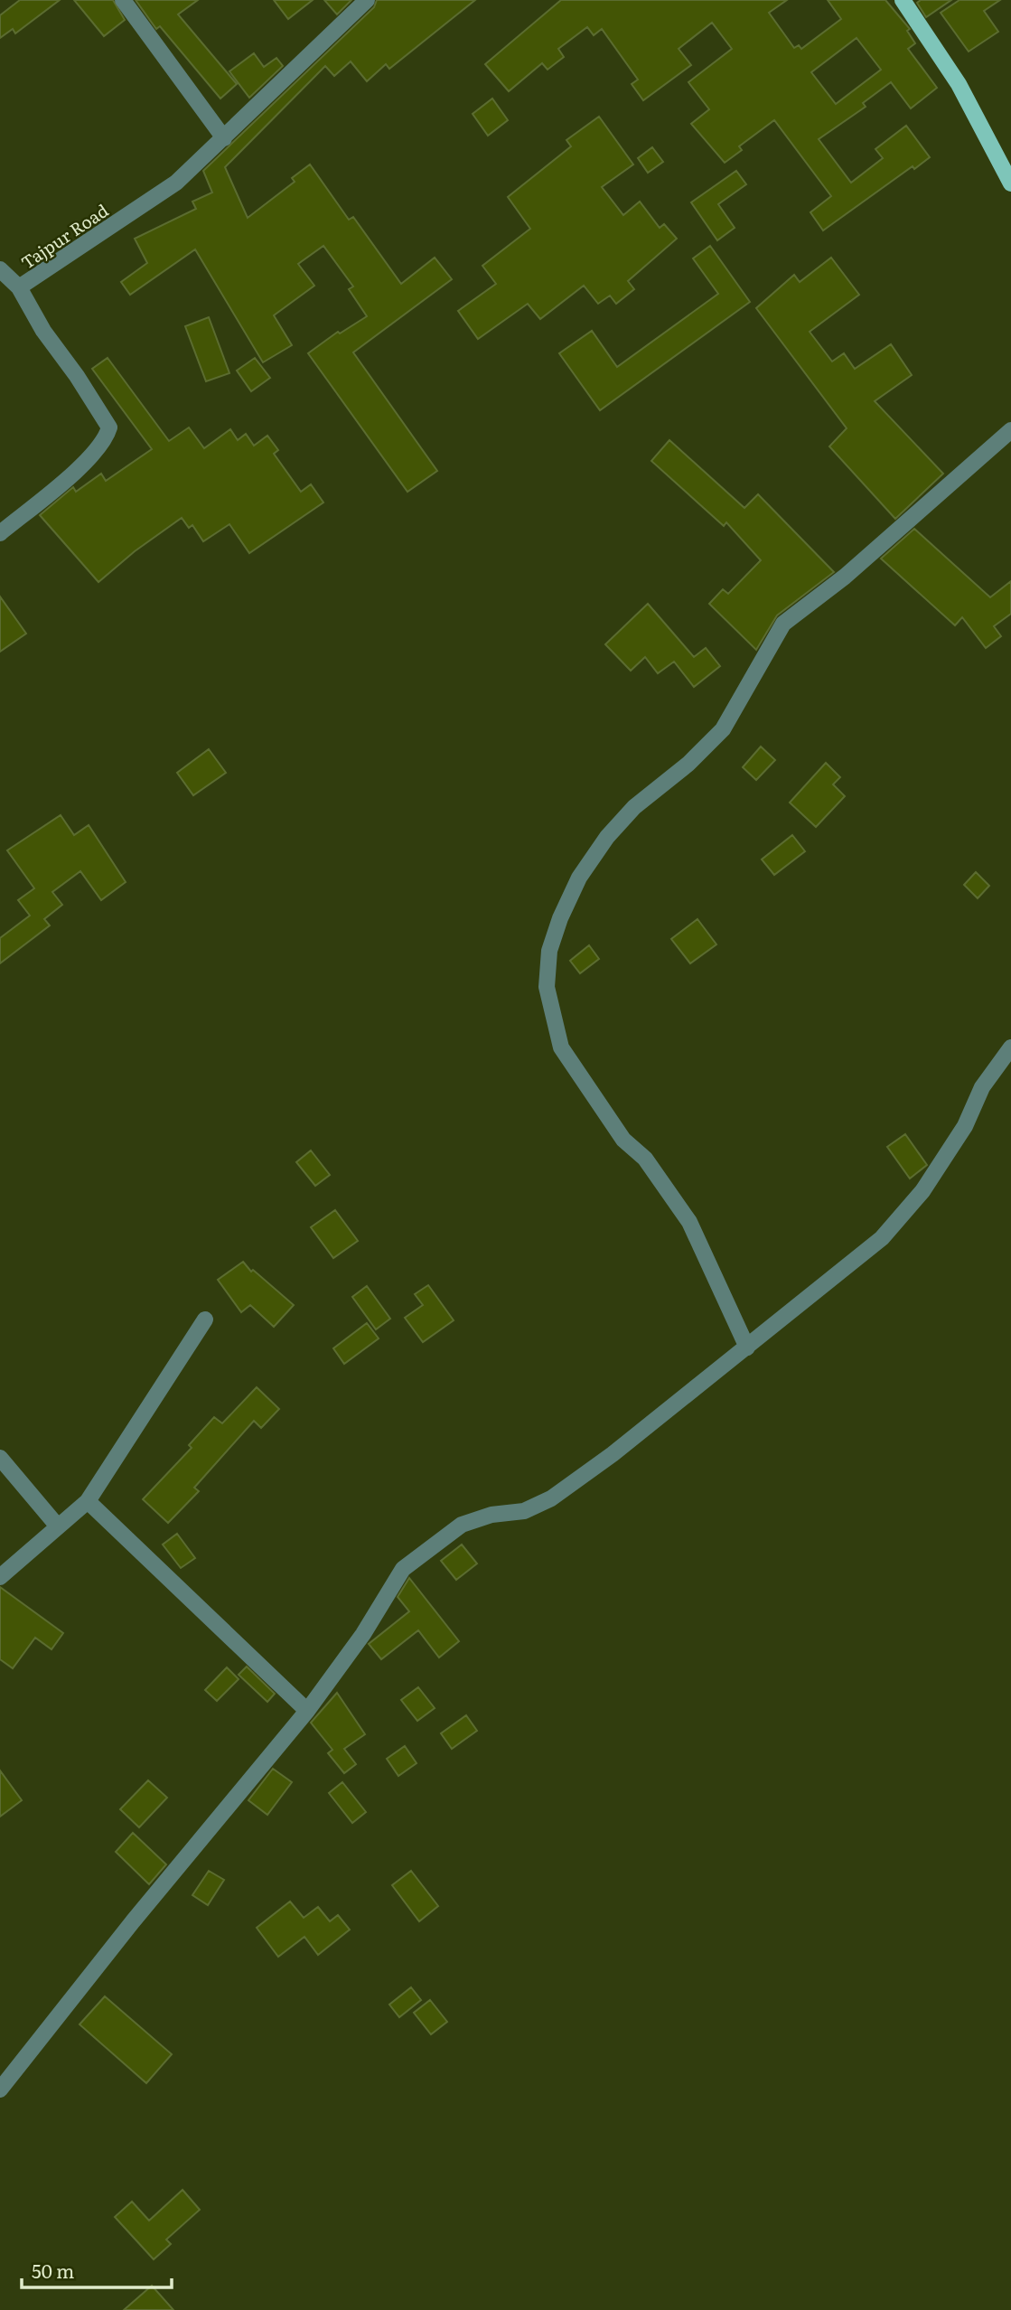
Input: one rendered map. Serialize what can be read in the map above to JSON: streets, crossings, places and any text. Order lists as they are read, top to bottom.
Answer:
{
  "streets": {
    "street": ["Tajpur Road"]
  },
  "scale_bar": "50 m"
}
